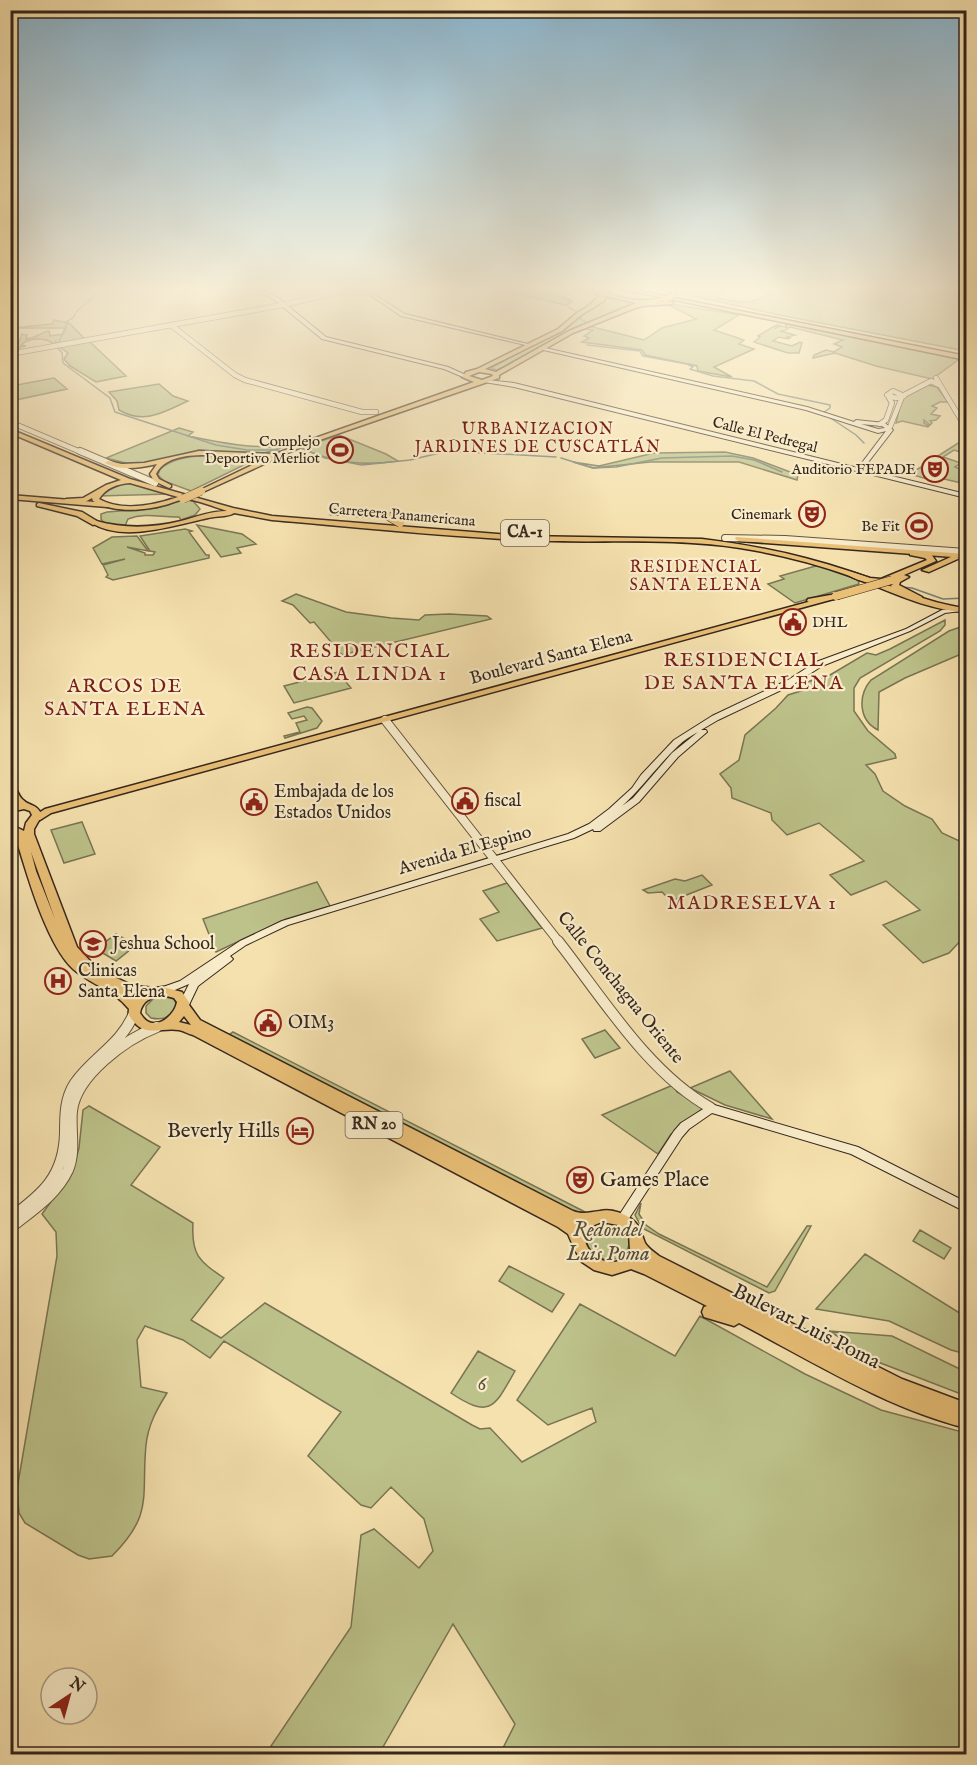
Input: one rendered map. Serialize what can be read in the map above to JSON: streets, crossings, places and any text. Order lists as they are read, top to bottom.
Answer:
{
  "streets": {
    "main road": [
      "Calle El Pedregal",
      "Carretera Panamericana",
      "CA-1",
      "Boulevard Santa Elena",
      "Avenida El Espino",
      "Calle Conchagua Oriente",
      "RN 20",
      "Bulevar Luis Poma"
    ]
  },
  "crossings": [
    ["Carretera Panamericana", "Boulevard Santa Elena"],
    ["Carretera Panamericana", "Avenida El Espino"],
    ["Boulevard Santa Elena", "Calle Conchagua Oriente"],
    ["Boulevard Santa Elena", "RN 20"],
    ["Avenida El Espino", "Calle Conchagua Oriente"],
    ["Avenida El Espino", "RN 20"],
    ["RN 20", "Bulevar Luis Poma"]
  ],
  "districts": [
    "URBANIZACION JARDINES DE CUSCATLÁN",
    "RESIDENCIAL SANTA ELENA",
    "RESIDENCIAL CASA LINDA 1",
    "RESIDENCIAL DE SANTA ELENA",
    "ARCOS DE SANTA ELENA",
    "MADRESELVA 1"
  ],
  "parks": ["Redondel Luis Poma", "6"],
  "places": {
    "sports": ["Complejo Deportivo Merliot", "Be Fit"],
    "theatre": ["Auditorio FEPADE", "Cinemark", "Games Place"],
    "public building": [
      "DHL",
      "fiscal",
      "Embajada de los Estados Unidos",
      "OIM3"
    ],
    "school or university": ["Jeshua School"],
    "hospital": ["Clinicas Santa Elena"],
    "hotel": ["Beverly Hills"]
  },
  "north": "top right"
}
